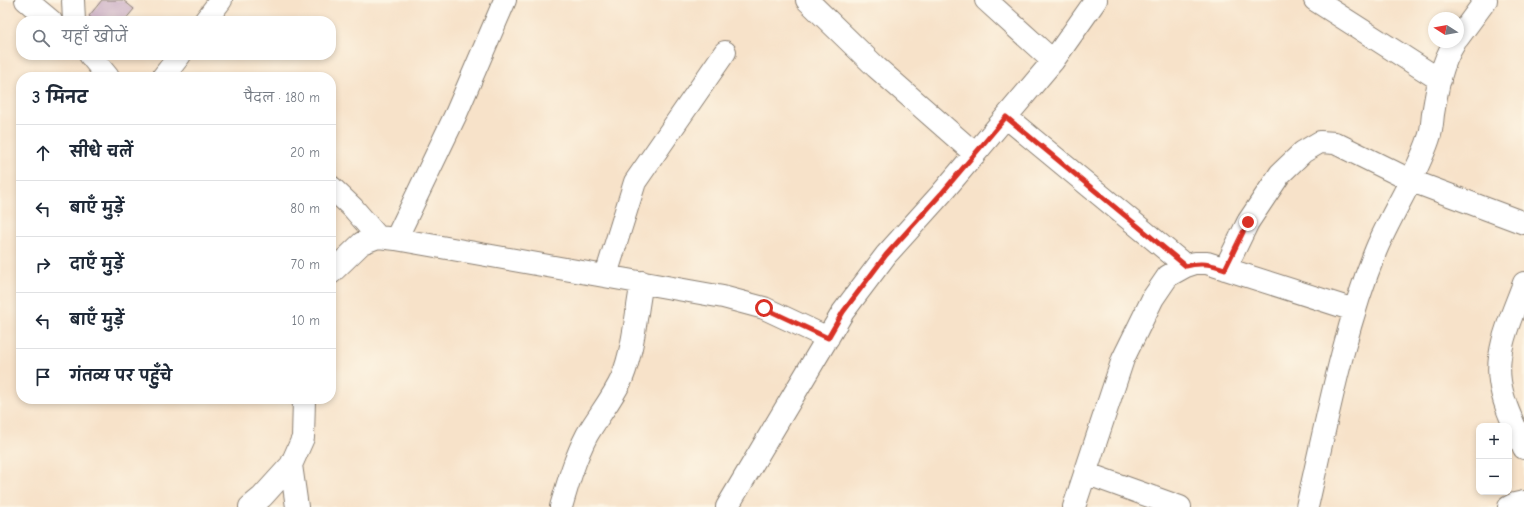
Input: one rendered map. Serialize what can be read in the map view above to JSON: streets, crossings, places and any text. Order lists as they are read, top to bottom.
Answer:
{
  "north": "left",
  "page": {
    "search": "यहाँ खोजें",
    "heading": ["3 मिनट", "पैदल · 180 m"],
    "list": [
      ["सीधे चलें", "20 m"],
      ["बाएँ मुड़ें", "80 m"],
      ["दाएँ मुड़ें", "70 m"],
      ["बाएँ मुड़ें", "10 m"],
      "गंतव्य पर पहुँचे"
    ],
    "map_buttons": ["+", "−"]
  }
}
